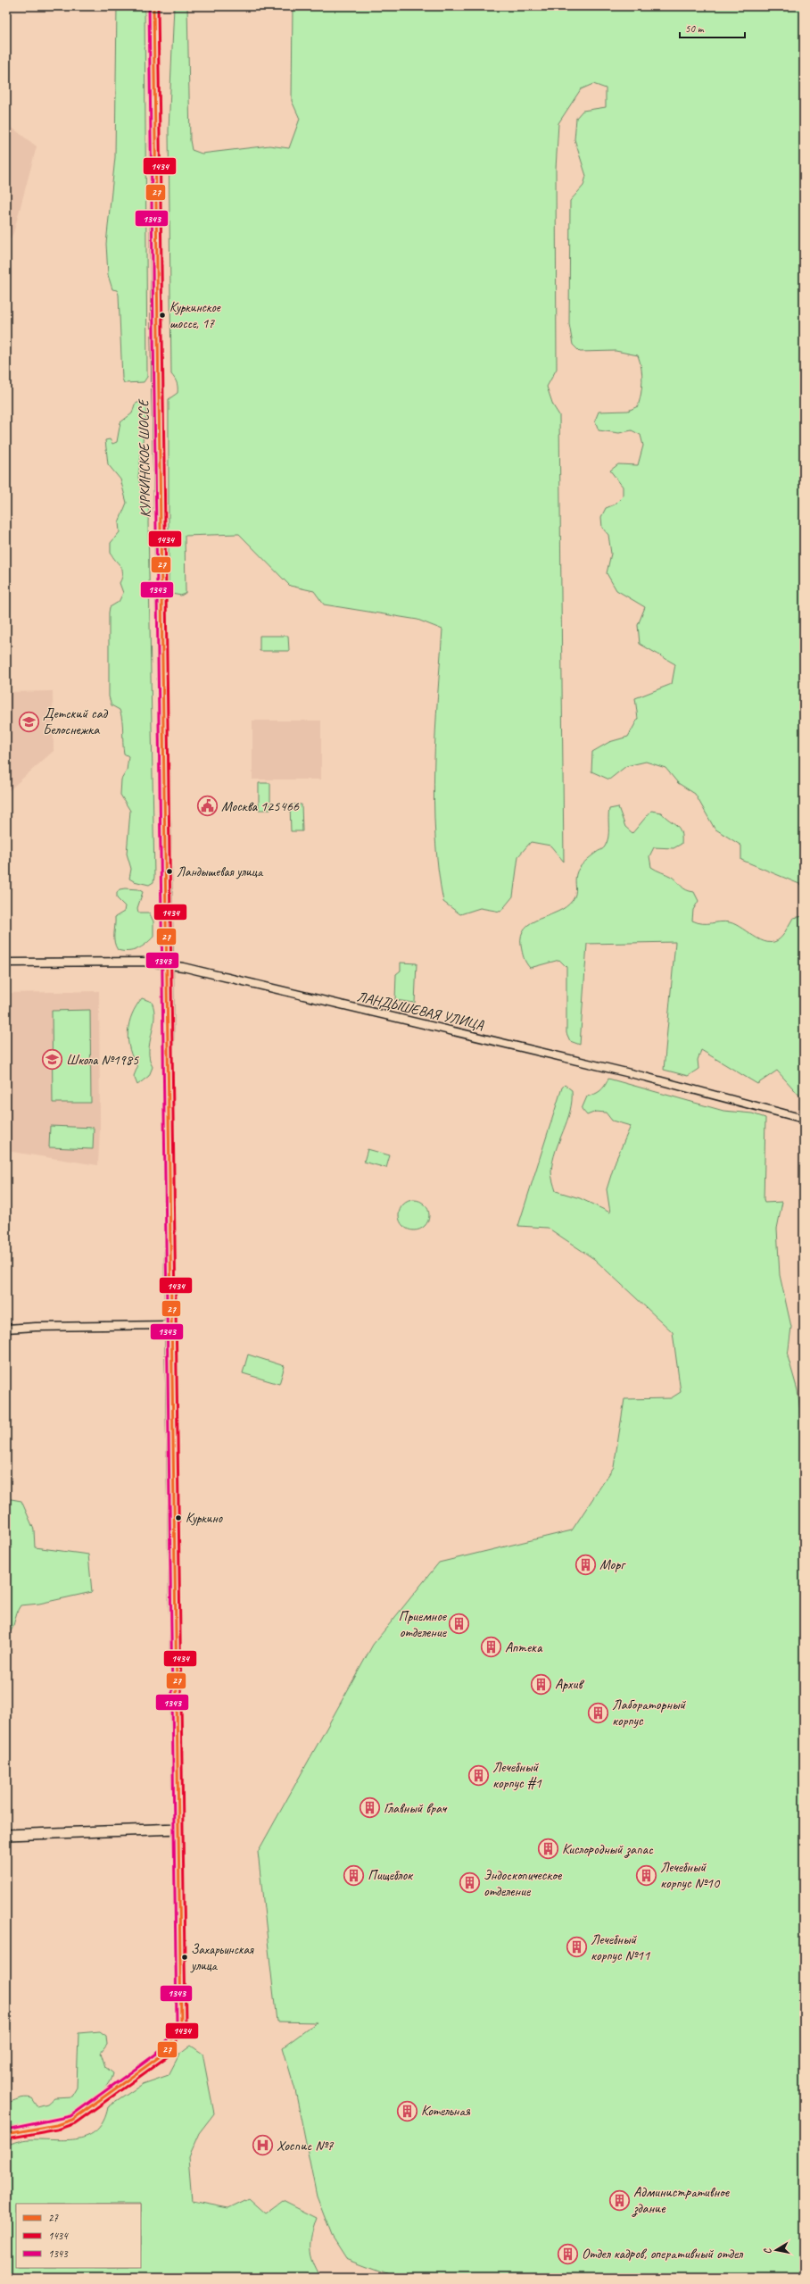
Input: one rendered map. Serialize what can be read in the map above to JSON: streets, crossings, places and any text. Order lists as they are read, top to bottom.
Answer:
{
  "streets": {
    "main road": ["КУРКИНСКОЕ ШОССЕ"],
    "street": ["ЛАНДЫШЕВАЯ УЛИЦА"]
  },
  "crossings": [
    ["КУРКИНСКОЕ ШОССЕ", "ЛАНДЫШЕВАЯ УЛИЦА"]
  ],
  "places": {
    "other": [
      "Куркинское шоссе, 17",
      "Ландышевая улица",
      "Куркино",
      "Захарьинская улица"
    ],
    "school or university": ["Детский сад Белоснежка", "Школа №1985"],
    "public building": ["Москва 125466"],
    "building": [
      "Морг",
      "Приемное отделение",
      "Аптека",
      "Архив",
      "Лабораторный корпус",
      "Лечебный корпус #1",
      "Главный врач",
      "Кислородный запас",
      "Пищеблок",
      "Лечебный корпус №10",
      "Эндоскопическое отделение",
      "Лечебный корпус №11",
      "Котельная",
      "Административное здание",
      "Отдел кадров, оперативный отдел"
    ],
    "hospital": ["Хоспис №7"]
  },
  "lines": ["transit line 27", "transit line 1434", "transit line 1343"],
  "legend": ["27", "1434", "1343"],
  "scale_bar": "50 m",
  "north": "left"
}
